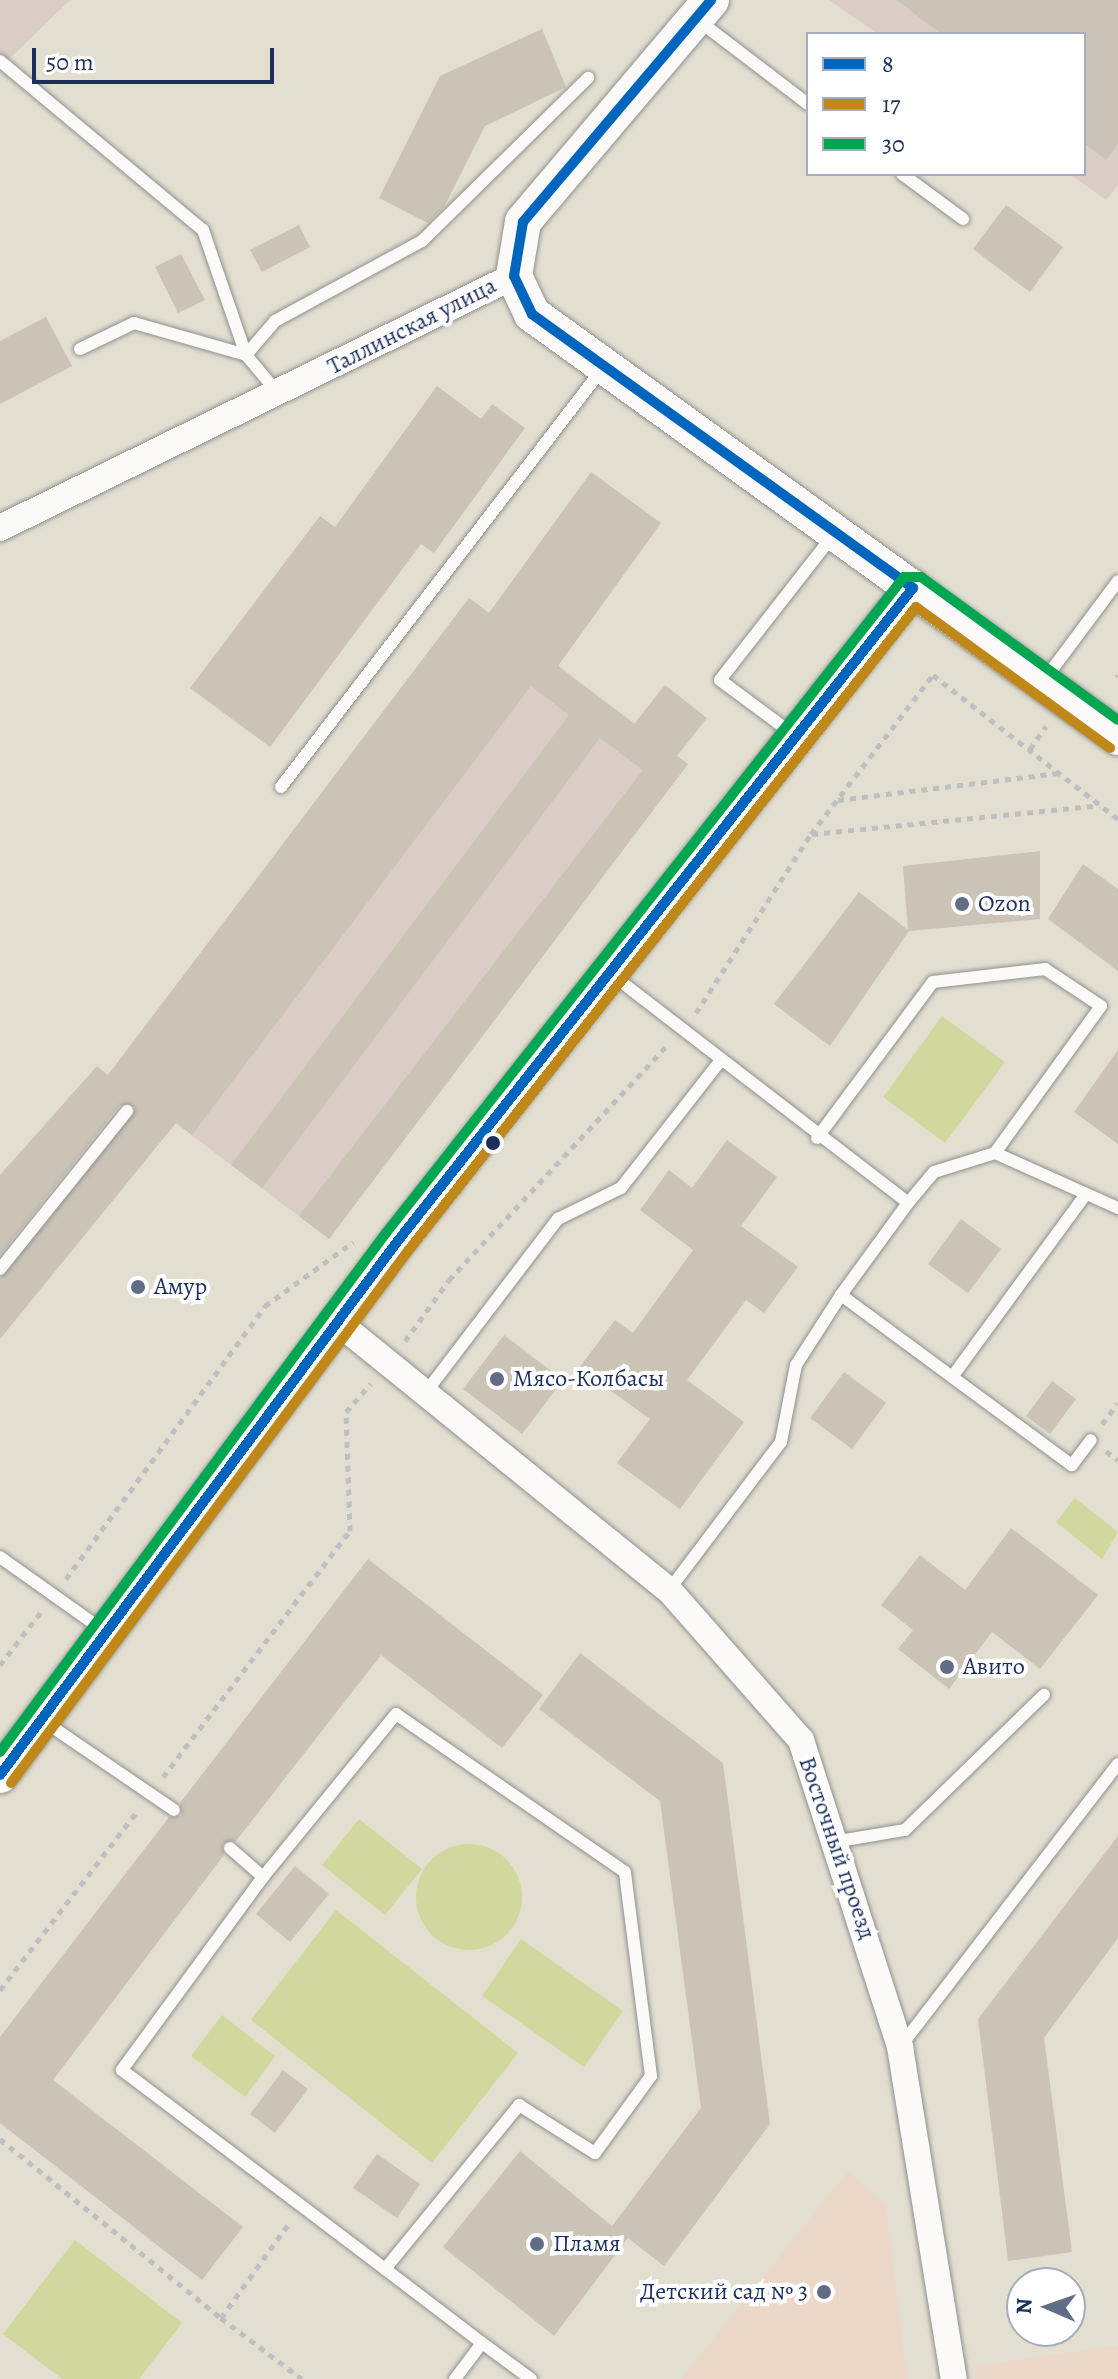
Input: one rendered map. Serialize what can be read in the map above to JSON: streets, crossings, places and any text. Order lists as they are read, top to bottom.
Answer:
{
  "streets": {
    "street": ["Таллинская улица", "Восточный проезд"]
  },
  "places": [
    "Ozon",
    "Амур",
    "Мясо-Колбасы",
    "Авито",
    "Пламя",
    "Детский сад № 3"
  ],
  "lines": ["transit line 8", "transit line 30", "transit line 17"],
  "legend": ["8", "17", "30"],
  "scale_bar": "50 m",
  "north": "left"
}
